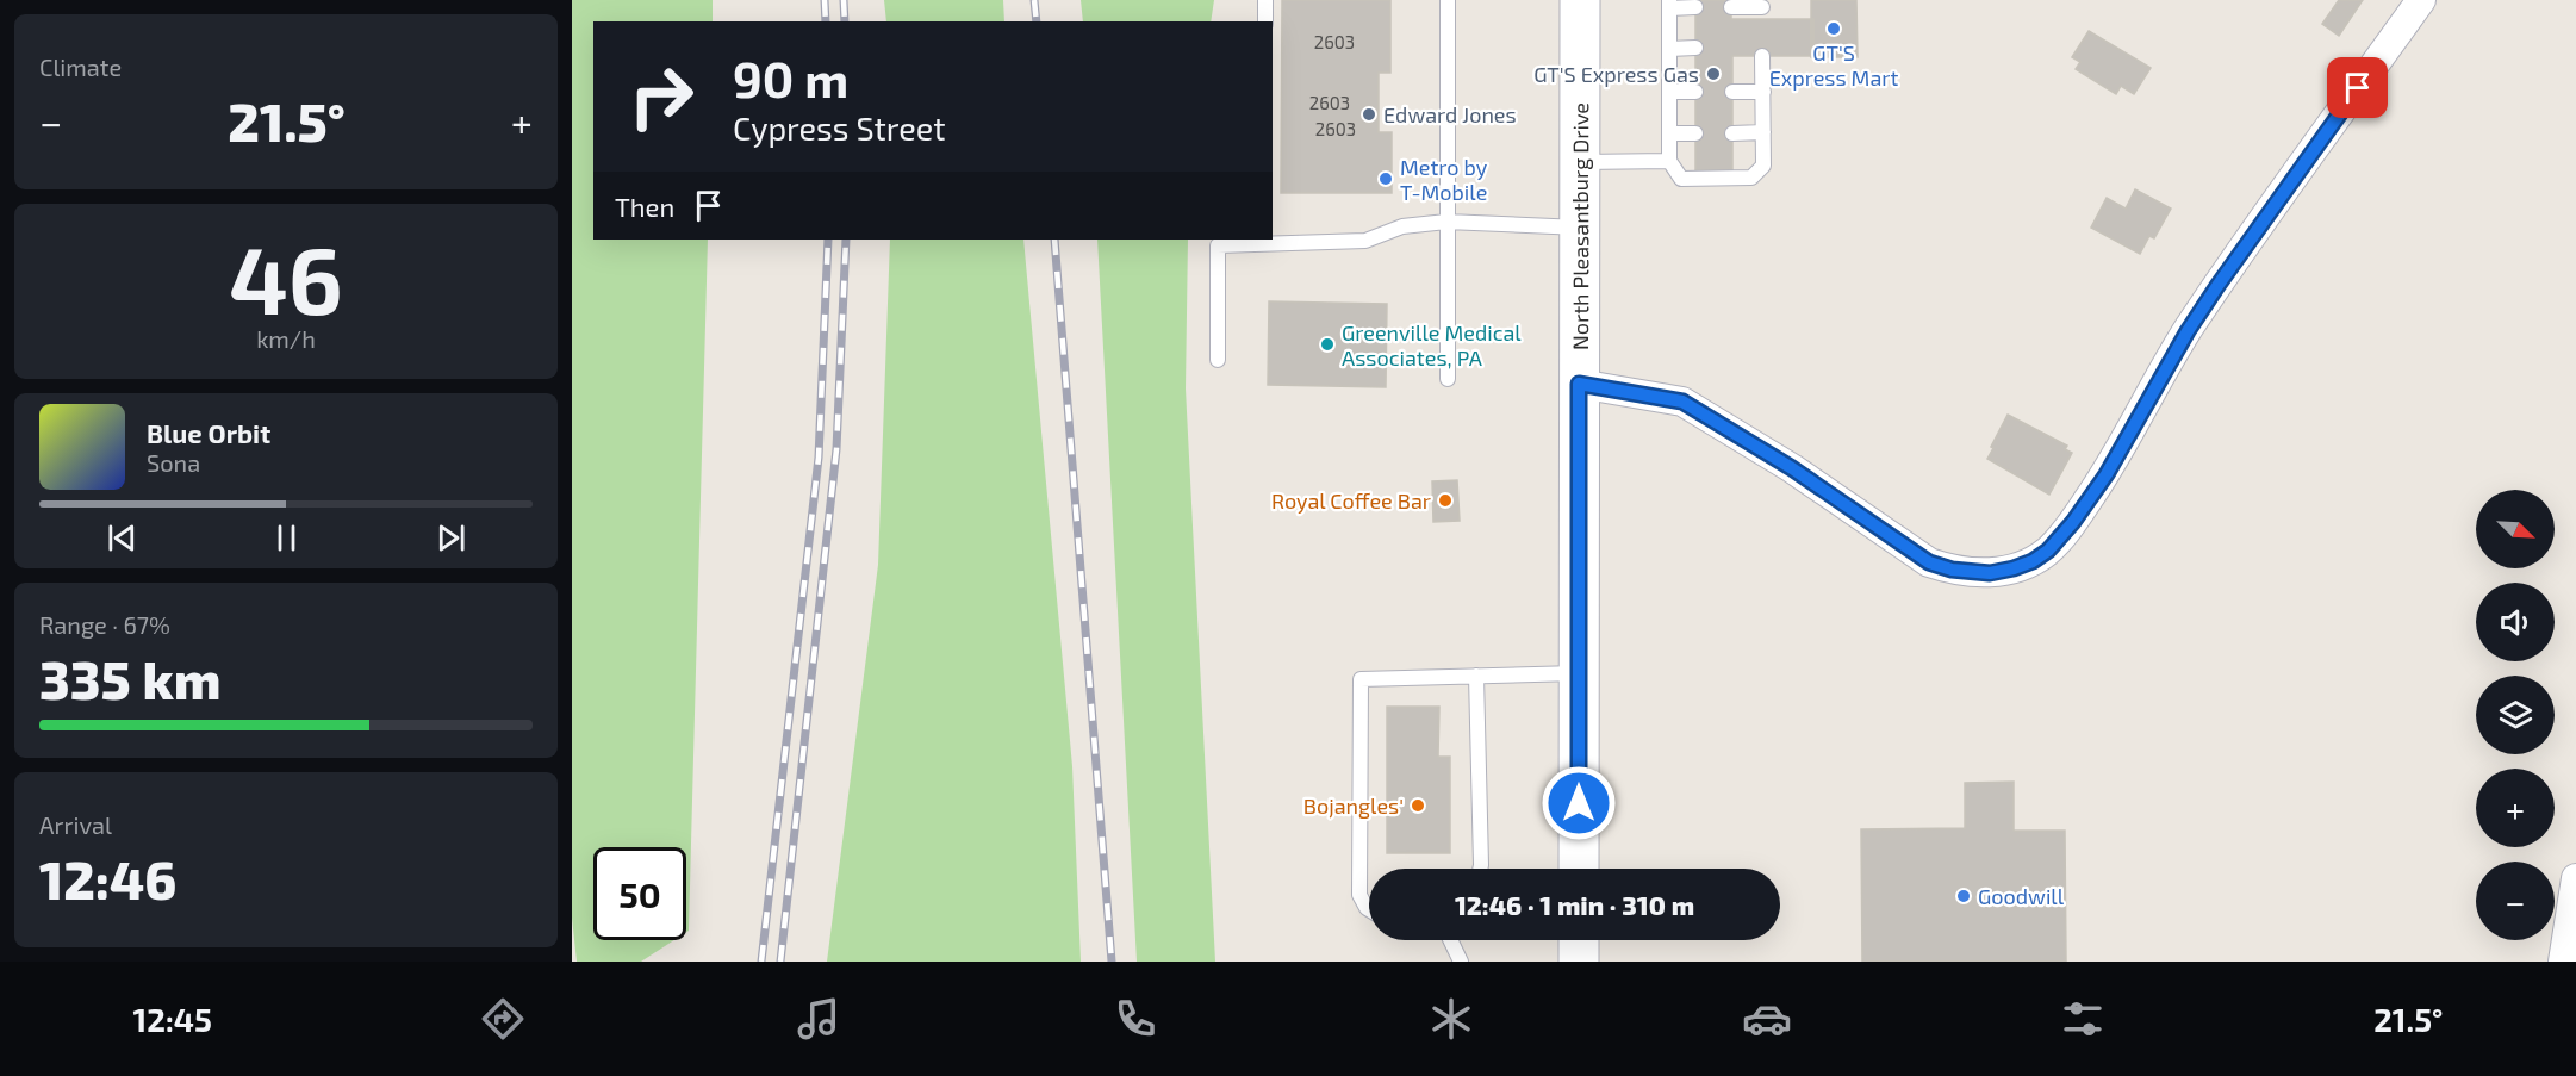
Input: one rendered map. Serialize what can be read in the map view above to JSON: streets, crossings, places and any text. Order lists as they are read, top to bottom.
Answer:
{
  "streets": {
    "main road": ["North Pleasantburg Drive"]
  },
  "places": [
    "GT'S Express Mart",
    "GT'S Express Gas",
    "Edward Jones",
    "Metro by T-Mobile",
    "Greenville Medical Associates, PA",
    "Royal Coffee Bar",
    "Bojangles'",
    "Goodwill"
  ],
  "house_numbers": ["2603", "2603", "2603"],
  "north": "bottom right",
  "page": {
    "tile": [
      "Climate",
      ["46", "km/h"],
      ["Range · 67%", "335 km"],
      ["Arrival", "12:46"]
    ],
    "turn": ["90 m", "Cypress Street"],
    "heat": ["−", "21.5°", "+"],
    "then": "Then",
    "song": ["Blue Orbit", "Sona"],
    "map_buttons": ["+", "−"],
    "limit": "50",
    "trip": "12:46 · 1 min · 310 m",
    "tabs": ["12:45", "21.5°"]
  }
}
